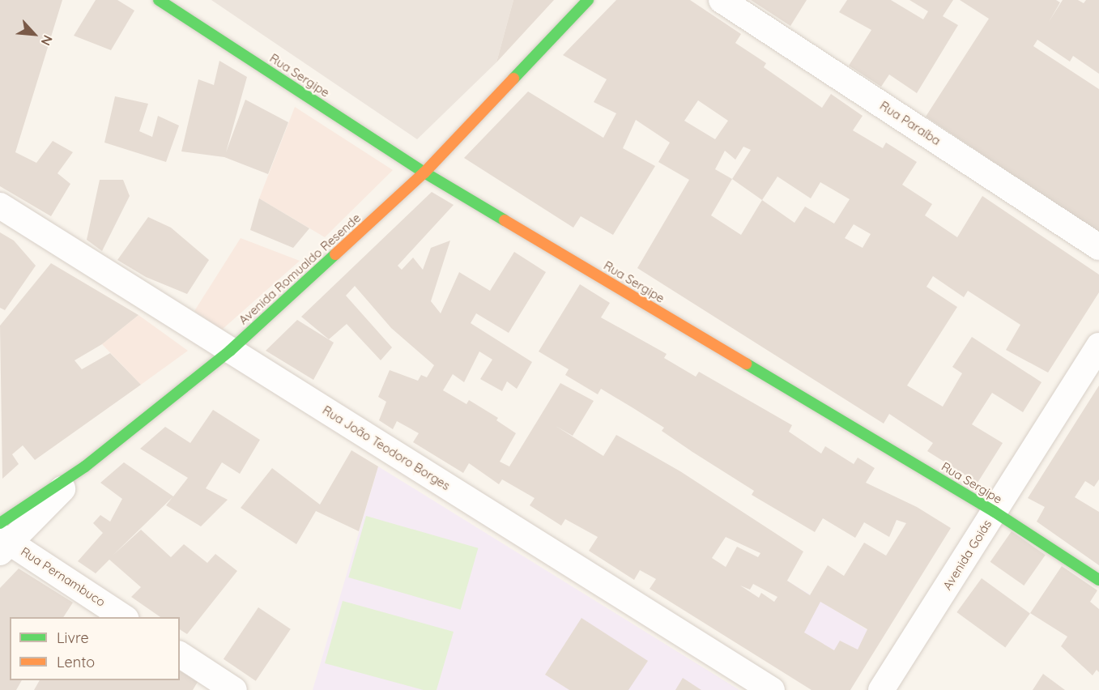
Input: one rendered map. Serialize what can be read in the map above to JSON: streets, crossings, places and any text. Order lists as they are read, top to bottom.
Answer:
{
  "streets": {
    "street": [
      "Rua Sergipe",
      "Rua Paraíba",
      "Avenida Romualdo Resende",
      "Rua João Teodoro Borges",
      "Avenida Goiás",
      "Rua Pernambuco"
    ]
  },
  "crossings": [
    ["Rua Sergipe", "Avenida Romualdo Resende"],
    ["Rua Sergipe", "Avenida Goiás"],
    ["Avenida Romualdo Resende", "Rua João Teodoro Borges"]
  ],
  "legend": ["Livre", "Lento"],
  "north": "bottom right"
}
